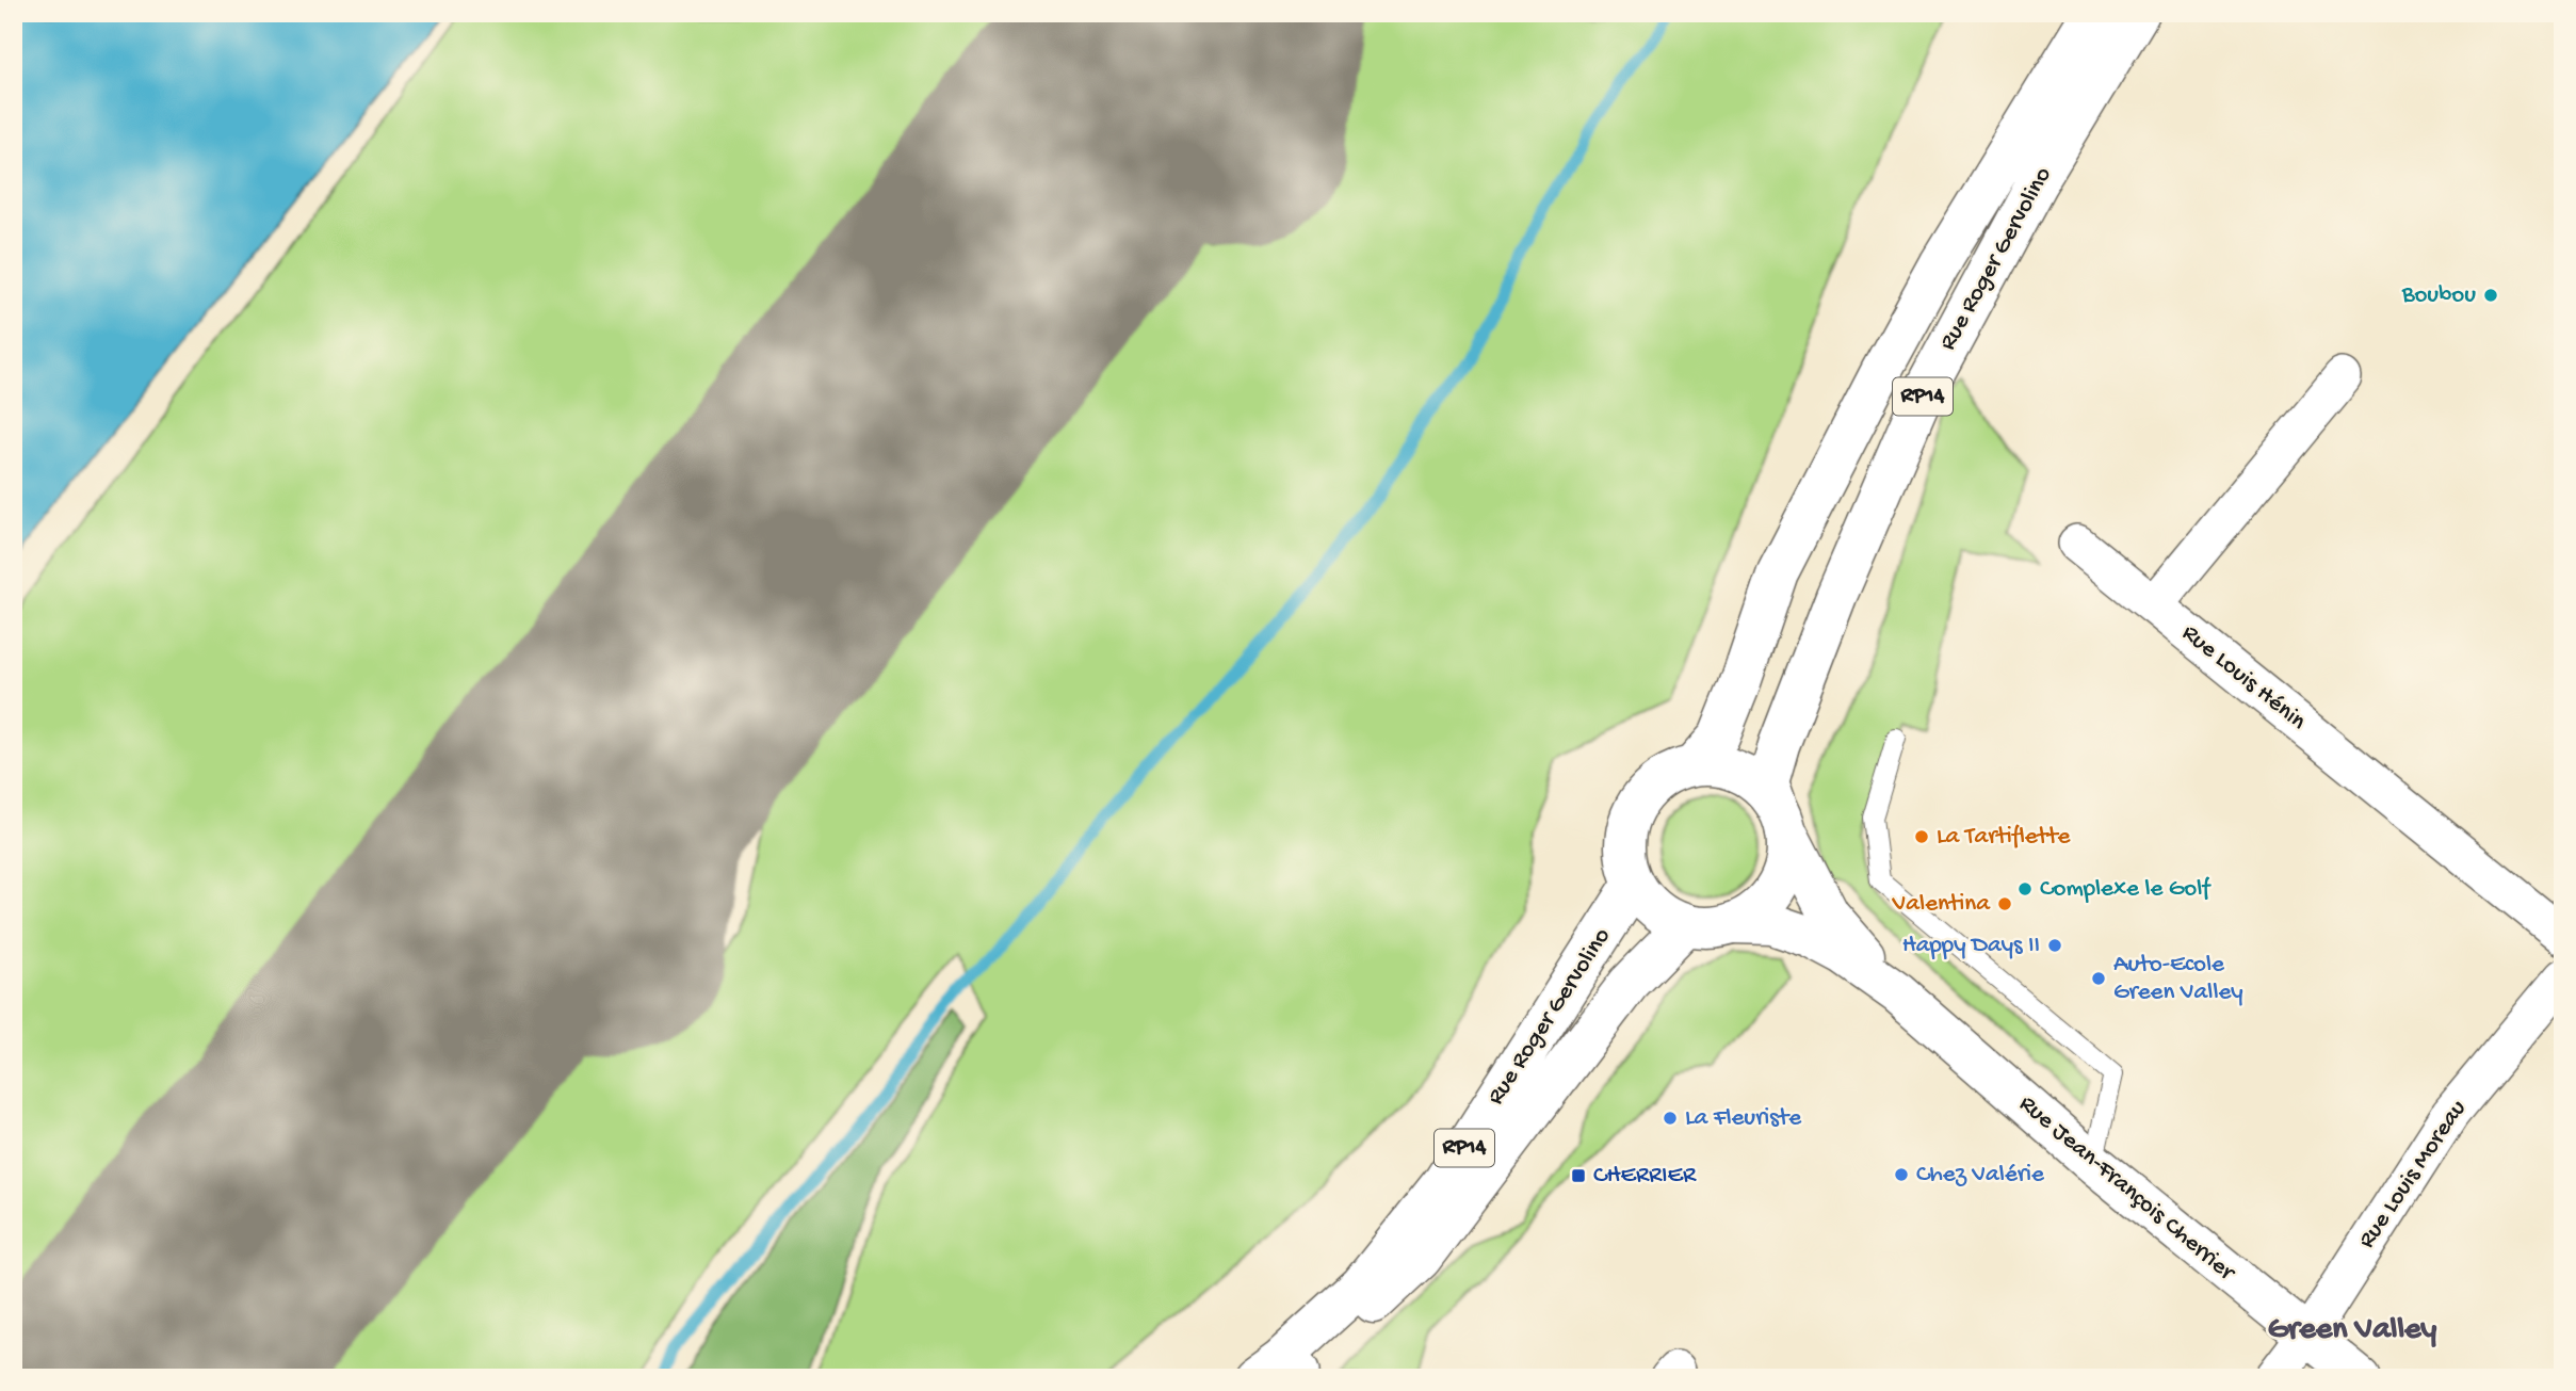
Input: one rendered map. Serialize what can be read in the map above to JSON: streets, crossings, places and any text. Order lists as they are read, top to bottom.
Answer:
{
  "streets": {
    "main road": ["Rue Roger Gervolino", "RP14", "Rue Jean-François Cherrier"],
    "street": ["Rue Louis Hénin", "Rue Louis Moreau"]
  },
  "crossings": [
    ["Rue Roger Gervolino", "Rue Jean-François Cherrier"],
    ["Rue Louis Moreau", "Rue Jean-François Cherrier"]
  ],
  "districts": ["Green Valley"],
  "places": {
    "other": [
      "Boubou",
      "La Tartiflette",
      "Complexe le Golf",
      "Valentina",
      "Happy Days II",
      "Auto-Ecole Green Valley",
      "La Fleuriste",
      "Chez Valérie"
    ],
    "transit": ["CHERRIER"]
  }
}
